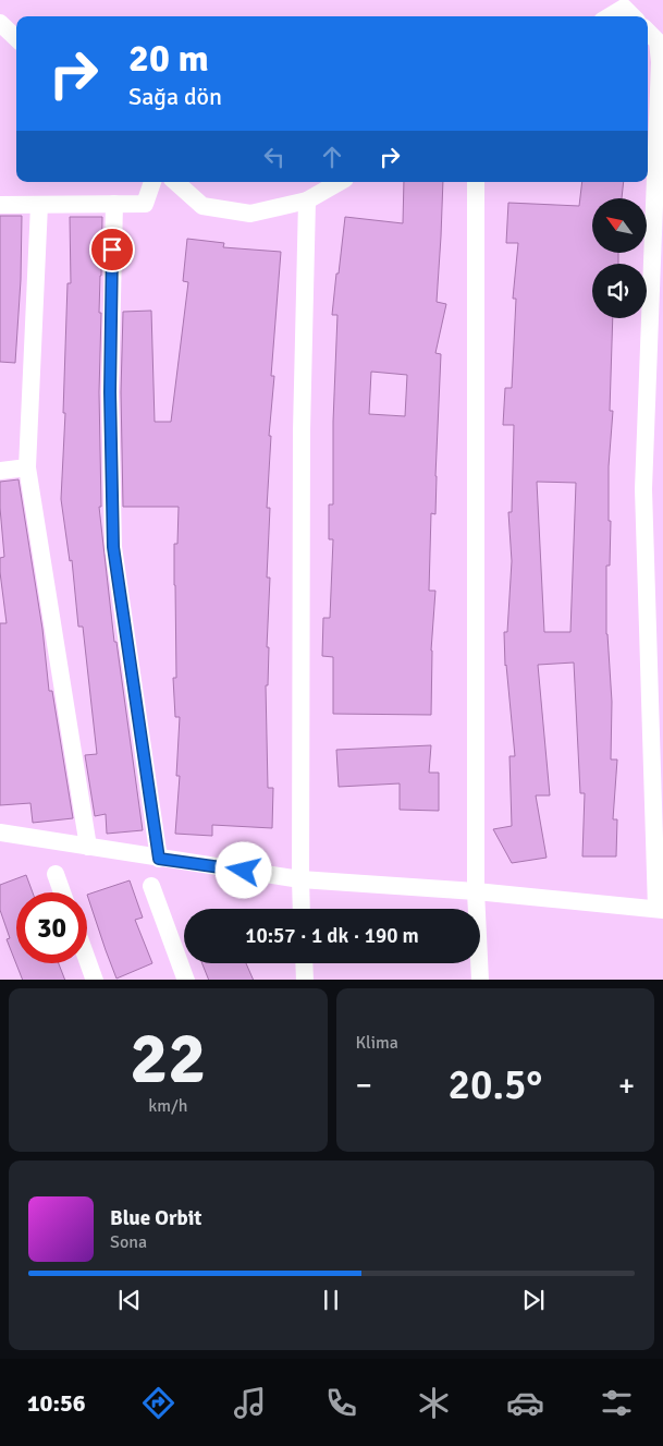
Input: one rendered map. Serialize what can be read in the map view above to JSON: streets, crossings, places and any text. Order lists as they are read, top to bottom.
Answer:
{
  "north": "top left",
  "page": {
    "turn": ["20 m", "Sağa dön"],
    "limit": "30",
    "trip": "10:57 · 1 dk · 190 m",
    "tile": [
      ["22", "km/h"],
      "Klima"
    ],
    "heat": ["−", "20.5°", "+"],
    "song": ["Blue Orbit", "Sona"],
    "tabs": "10:56"
  }
}
